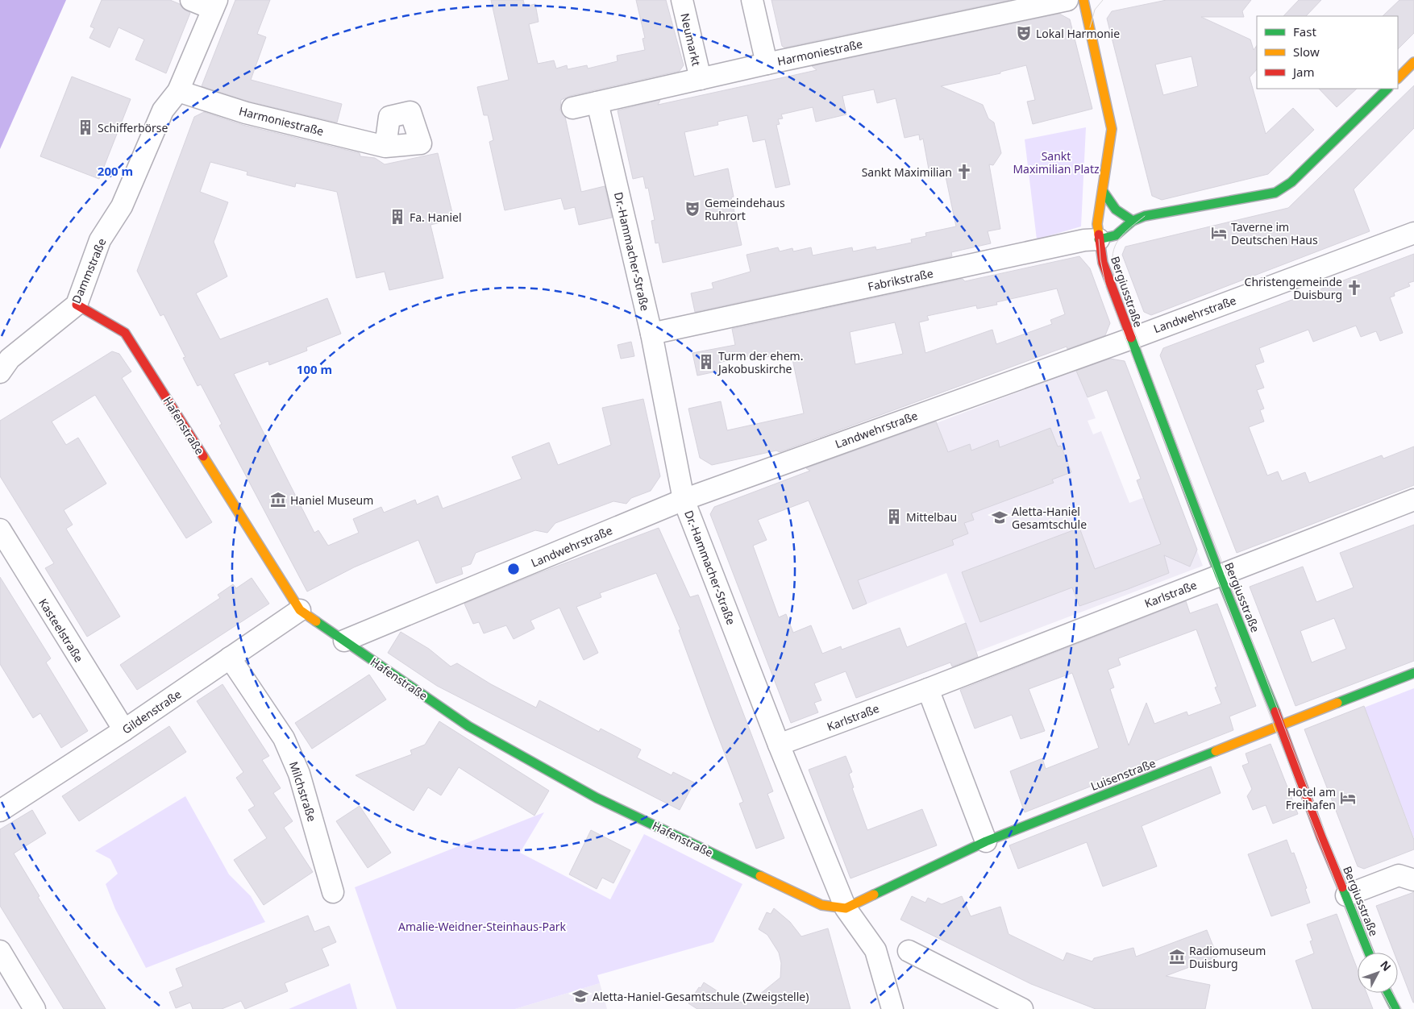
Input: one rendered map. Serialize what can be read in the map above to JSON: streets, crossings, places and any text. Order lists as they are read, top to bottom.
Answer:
{
  "streets": {
    "street": [
      "Neumarkt",
      "Harmoniestraße",
      "Dr.-Hammacher-Straße",
      "Dammstraße",
      "Fabrikstraße",
      "Bergiusstraße",
      "Landwehrstraße",
      "Hafenstraße",
      "Karlstraße",
      "Kasteelstraße",
      "Gildenstraße",
      "Luisenstraße",
      "Milchstraße"
    ]
  },
  "crossings": [
    ["Neumarkt", "Harmoniestraße"],
    ["Harmoniestraße", "Dr.-Hammacher-Straße"],
    ["Harmoniestraße", "Dammstraße"],
    ["Dr.-Hammacher-Straße", "Fabrikstraße"],
    ["Dr.-Hammacher-Straße", "Landwehrstraße"],
    ["Dr.-Hammacher-Straße", "Hafenstraße"],
    ["Dr.-Hammacher-Straße", "Karlstraße"],
    ["Dr.-Hammacher-Straße", "Luisenstraße"],
    ["Dammstraße", "Hafenstraße"],
    ["Fabrikstraße", "Bergiusstraße"],
    ["Bergiusstraße", "Landwehrstraße"],
    ["Bergiusstraße", "Karlstraße"],
    ["Bergiusstraße", "Luisenstraße"],
    ["Landwehrstraße", "Hafenstraße"],
    ["Hafenstraße", "Gildenstraße"],
    ["Hafenstraße", "Luisenstraße"],
    ["Kasteelstraße", "Gildenstraße"],
    ["Gildenstraße", "Milchstraße"]
  ],
  "parks": ["Sankt Maximilian Platz", "Amalie-Weidner-Steinhaus-Park"],
  "places": {
    "theatre": ["Lokal Harmonie", "Gemeindehaus Ruhrort"],
    "building": [
      "Schifferbörse",
      "Fa. Haniel",
      "Turm der ehem. Jakobuskirche",
      "Mittelbau"
    ],
    "church": ["Sankt Maximilian", "Christengemeinde Duisburg"],
    "hotel": ["Taverne im Deutschen Haus", "Hotel am Freihafen"],
    "museum": ["Haniel Museum", "Radiomuseum Duisburg"],
    "school or university": ["Aletta-Haniel Gesamtschule", "Aletta-Haniel-Gesamtschule (Zweigstelle)"]
  },
  "legend": ["Fast", "Slow", "Jam"],
  "north": "top right",
  "rings": ["200 m", "100 m"]
}
